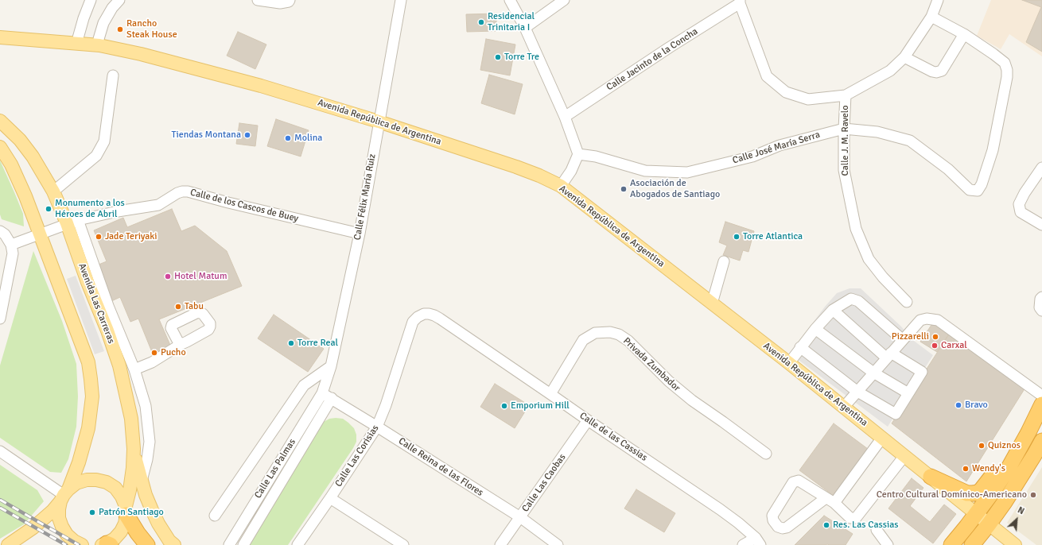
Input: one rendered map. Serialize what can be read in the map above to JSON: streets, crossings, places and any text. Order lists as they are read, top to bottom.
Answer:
{
  "streets": {
    "main road": ["Avenida República de Argentina", "Avenida Las Carreras"],
    "street": [
      "Calle Jacinto de la Concha",
      "Calle J. M. Ravelo",
      "Calle José María Serra",
      "Calle Félix María Ruiz",
      "Calle de los Cascos de Buey",
      "Privada Zumbador",
      "Calle de las Cassias",
      "Calle Las Corisias",
      "Calle Reina de las Flores",
      "Calle Las Palmas",
      "Calle Las Caobas"
    ]
  },
  "crossings": [
    ["Avenida República de Argentina", "Calle Félix María Ruiz"],
    ["Calle J. M. Ravelo", "Calle José María Serra"],
    ["Calle Félix María Ruiz", "Calle de los Cascos de Buey"],
    ["Calle Félix María Ruiz", "Calle Reina de las Flores"],
    ["Calle Félix María Ruiz", "Calle Las Palmas"],
    ["Calle de los Cascos de Buey", "Avenida Las Carreras"],
    ["Privada Zumbador", "Calle de las Cassias"],
    ["Calle de las Cassias", "Calle Las Corisias"],
    ["Calle de las Cassias", "Calle Las Caobas"],
    ["Calle Las Corisias", "Calle Reina de las Flores"],
    ["Calle Reina de las Flores", "Calle Las Palmas"],
    ["Calle Reina de las Flores", "Calle Las Caobas"]
  ],
  "places": [
    "Residencial Trinitaria I",
    "Rancho Steak House",
    "Torre Tre",
    "Tiendas Montana",
    "Molina",
    "Asociación de Abogados de Santiago",
    "Monumento a los Héroes de Abril",
    "Jade Teriyaki",
    "Torre Atlantica",
    "Hotel Matum",
    "Tabu",
    "Pizzarelli",
    "Torre Real",
    "Carxal",
    "Pucho",
    "Bravo",
    "Emporium Hill",
    "Quiznos",
    "Wendy's",
    "Centro Cultural Domínico-Americano",
    "Patrón Santiago",
    "Res. Las Cassias"
  ],
  "north": "top right"
}
